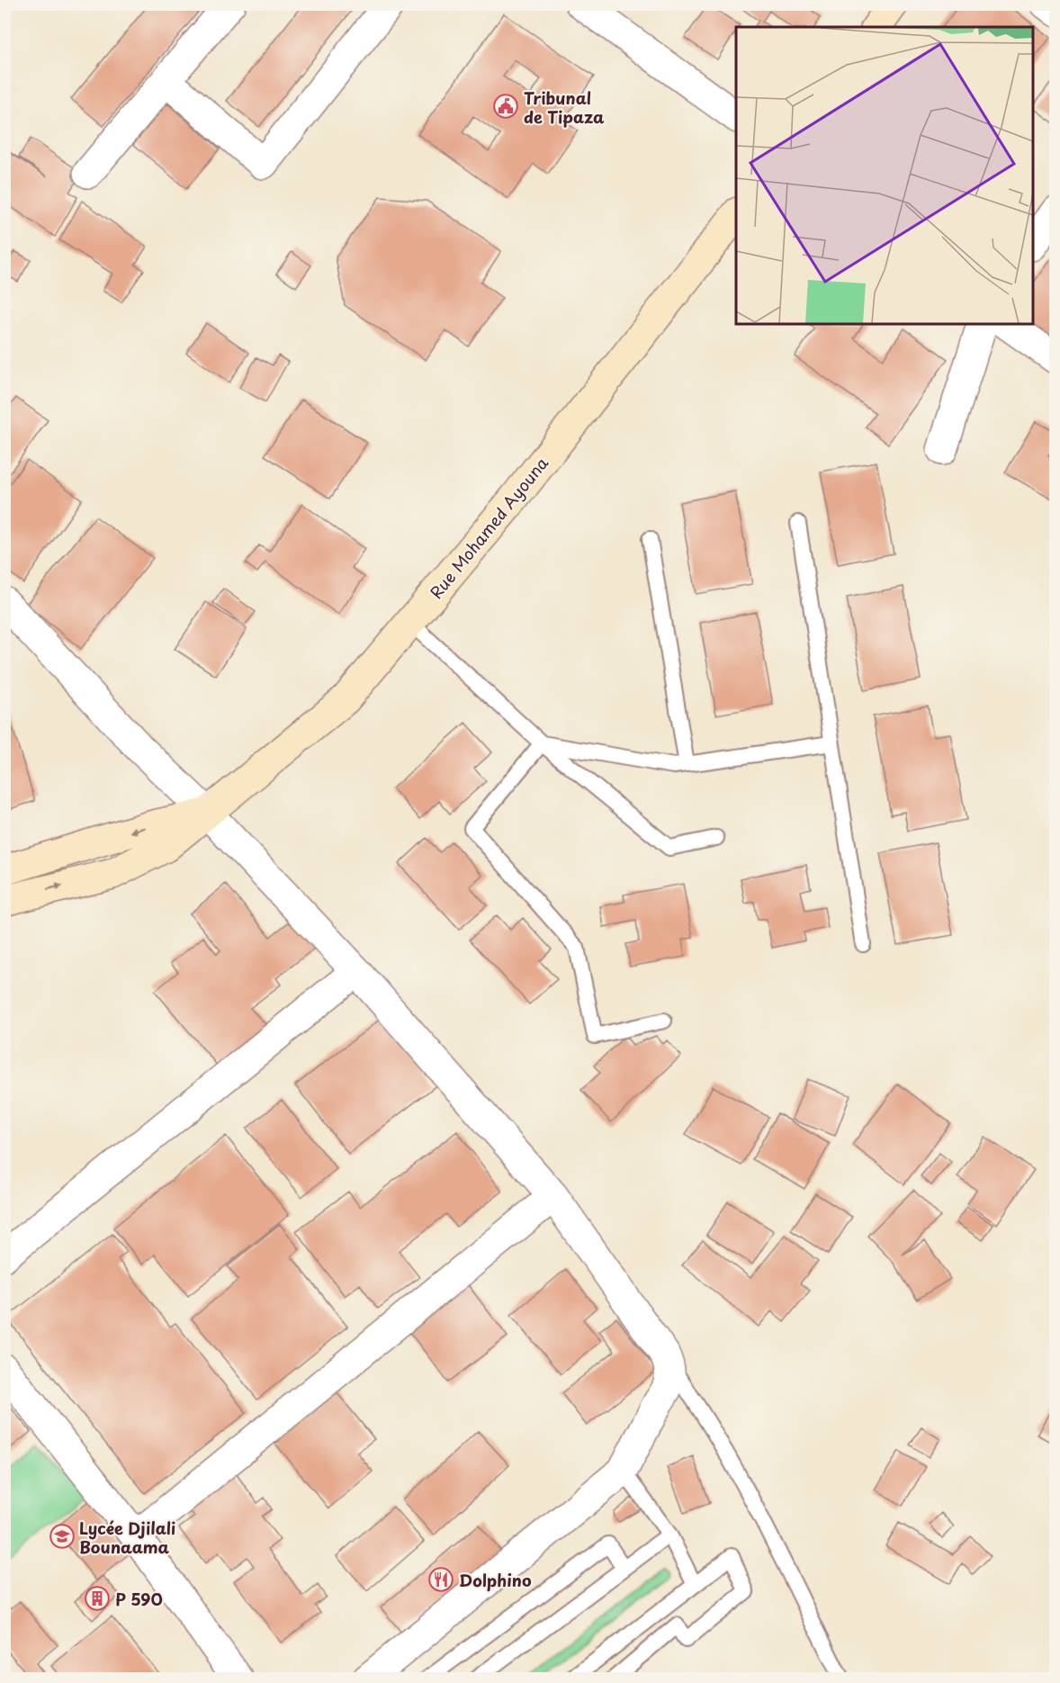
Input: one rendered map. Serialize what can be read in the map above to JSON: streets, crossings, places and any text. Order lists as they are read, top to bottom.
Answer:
{
  "streets": {
    "main road": ["Rue Mohamed Ayouna"]
  },
  "places": {
    "public building": ["Tribunal de Tipaza"],
    "school or university": ["Lycée Djilali Bounaama"],
    "restaurant": ["Dolphino"],
    "building": ["P 590"]
  }
}
